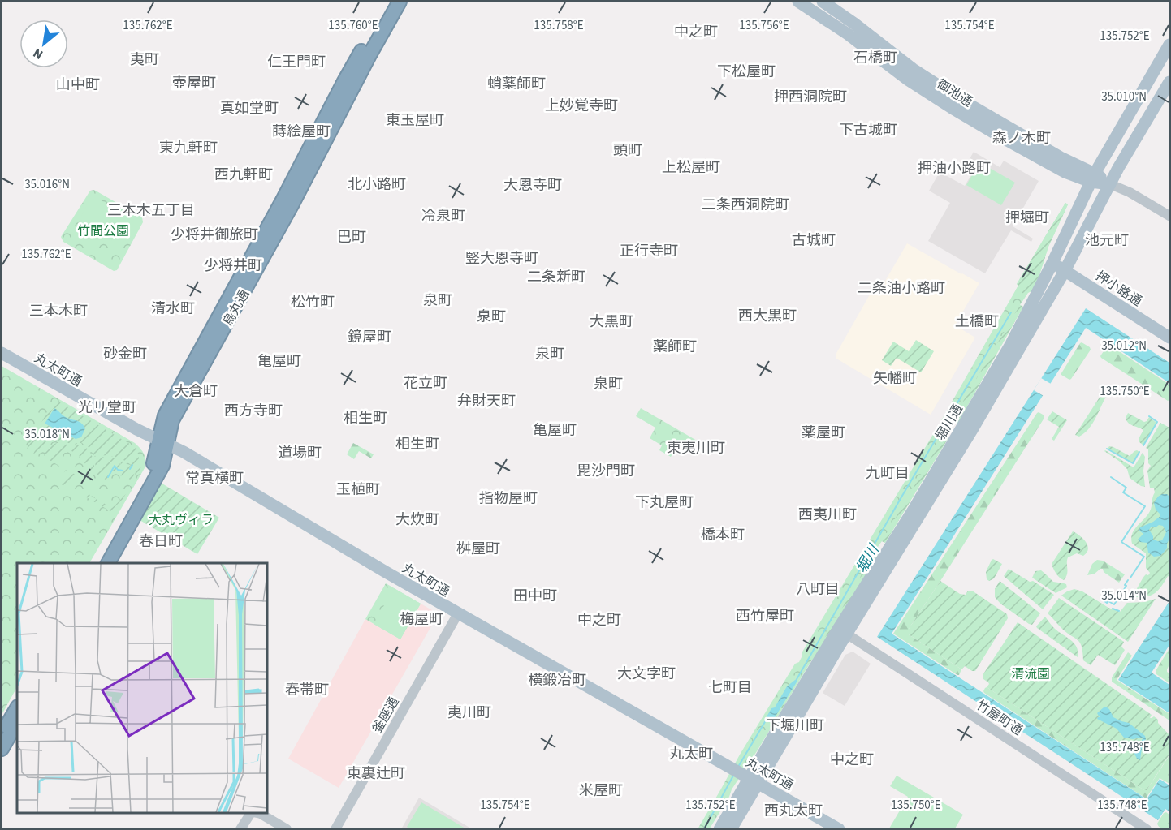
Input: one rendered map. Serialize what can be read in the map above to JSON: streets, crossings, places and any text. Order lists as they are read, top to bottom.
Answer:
{
  "streets": {
    "highway": ["烏丸通"],
    "main road": [
      "御池通",
      "押小路通",
      "丸太町通",
      "堀川通"
    ],
    "street": ["釜座通", "竹屋町通"]
  },
  "crossings": [
    ["御池通", "堀川通"],
    ["押小路通", "堀川通"],
    ["烏丸通", "丸太町通"],
    ["丸太町通", "堀川通"],
    ["丸太町通", "釜座通"],
    ["堀川通", "竹屋町通"]
  ],
  "districts": [
    "中之町",
    "石橋町",
    "夷町",
    "仁王門町",
    "下松屋町",
    "壺屋町",
    "蛸薬師町",
    "山中町",
    "押西洞院町",
    "上妙覚寺町",
    "真如堂町",
    "東玉屋町",
    "下古城町",
    "蒔絵屋町",
    "森ノ木町",
    "東九軒町",
    "頭町",
    "上松屋町",
    "押油小路町",
    "西九軒町",
    "北小路町",
    "大恩寺町",
    "二条西洞院町",
    "三本木五丁目",
    "冷泉町",
    "押堀町",
    "少将井御旅町",
    "巴町",
    "古城町",
    "池元町",
    "正行寺町",
    "竪大恩寺町",
    "少将井町",
    "二条新町",
    "二条油小路町",
    "泉町",
    "松竹町",
    "清水町",
    "三本木町",
    "西大黒町",
    "泉町",
    "大黒町",
    "土橋町",
    "鏡屋町",
    "薬師町",
    "砂金町",
    "泉町",
    "亀屋町",
    "矢幡町",
    "花立町",
    "泉町",
    "大倉町",
    "弁財天町",
    "光リ堂町",
    "西方寺町",
    "相生町",
    "亀屋町",
    "薬屋町",
    "相生町",
    "東夷川町",
    "道場町",
    "毘沙門町",
    "九町目",
    "常真横町",
    "玉植町",
    "指物屋町",
    "下丸屋町",
    "西夷川町",
    "大炊町",
    "橋本町",
    "春日町",
    "桝屋町",
    "八町目",
    "田中町",
    "西竹屋町",
    "梅屋町",
    "中之町",
    "大文字町",
    "横鍛冶町",
    "七町目",
    "春帯町",
    "夷川町",
    "下堀川町",
    "丸太町",
    "中之町",
    "東裏辻町",
    "米屋町",
    "西丸太町"
  ],
  "water": ["堀川"],
  "parks": ["竹間公園", "大丸ヴィラ", "清流園"],
  "north": "bottom left",
  "coordinates": [
    "135.762°E",
    "135.760°E",
    "135.758°E",
    "135.756°E",
    "135.754°E",
    "135.752°E",
    "35.010°N",
    "35.016°N",
    "35.012°N",
    "135.750°E",
    "35.018°N",
    "35.014°N",
    "135.748°E"
  ]
}
